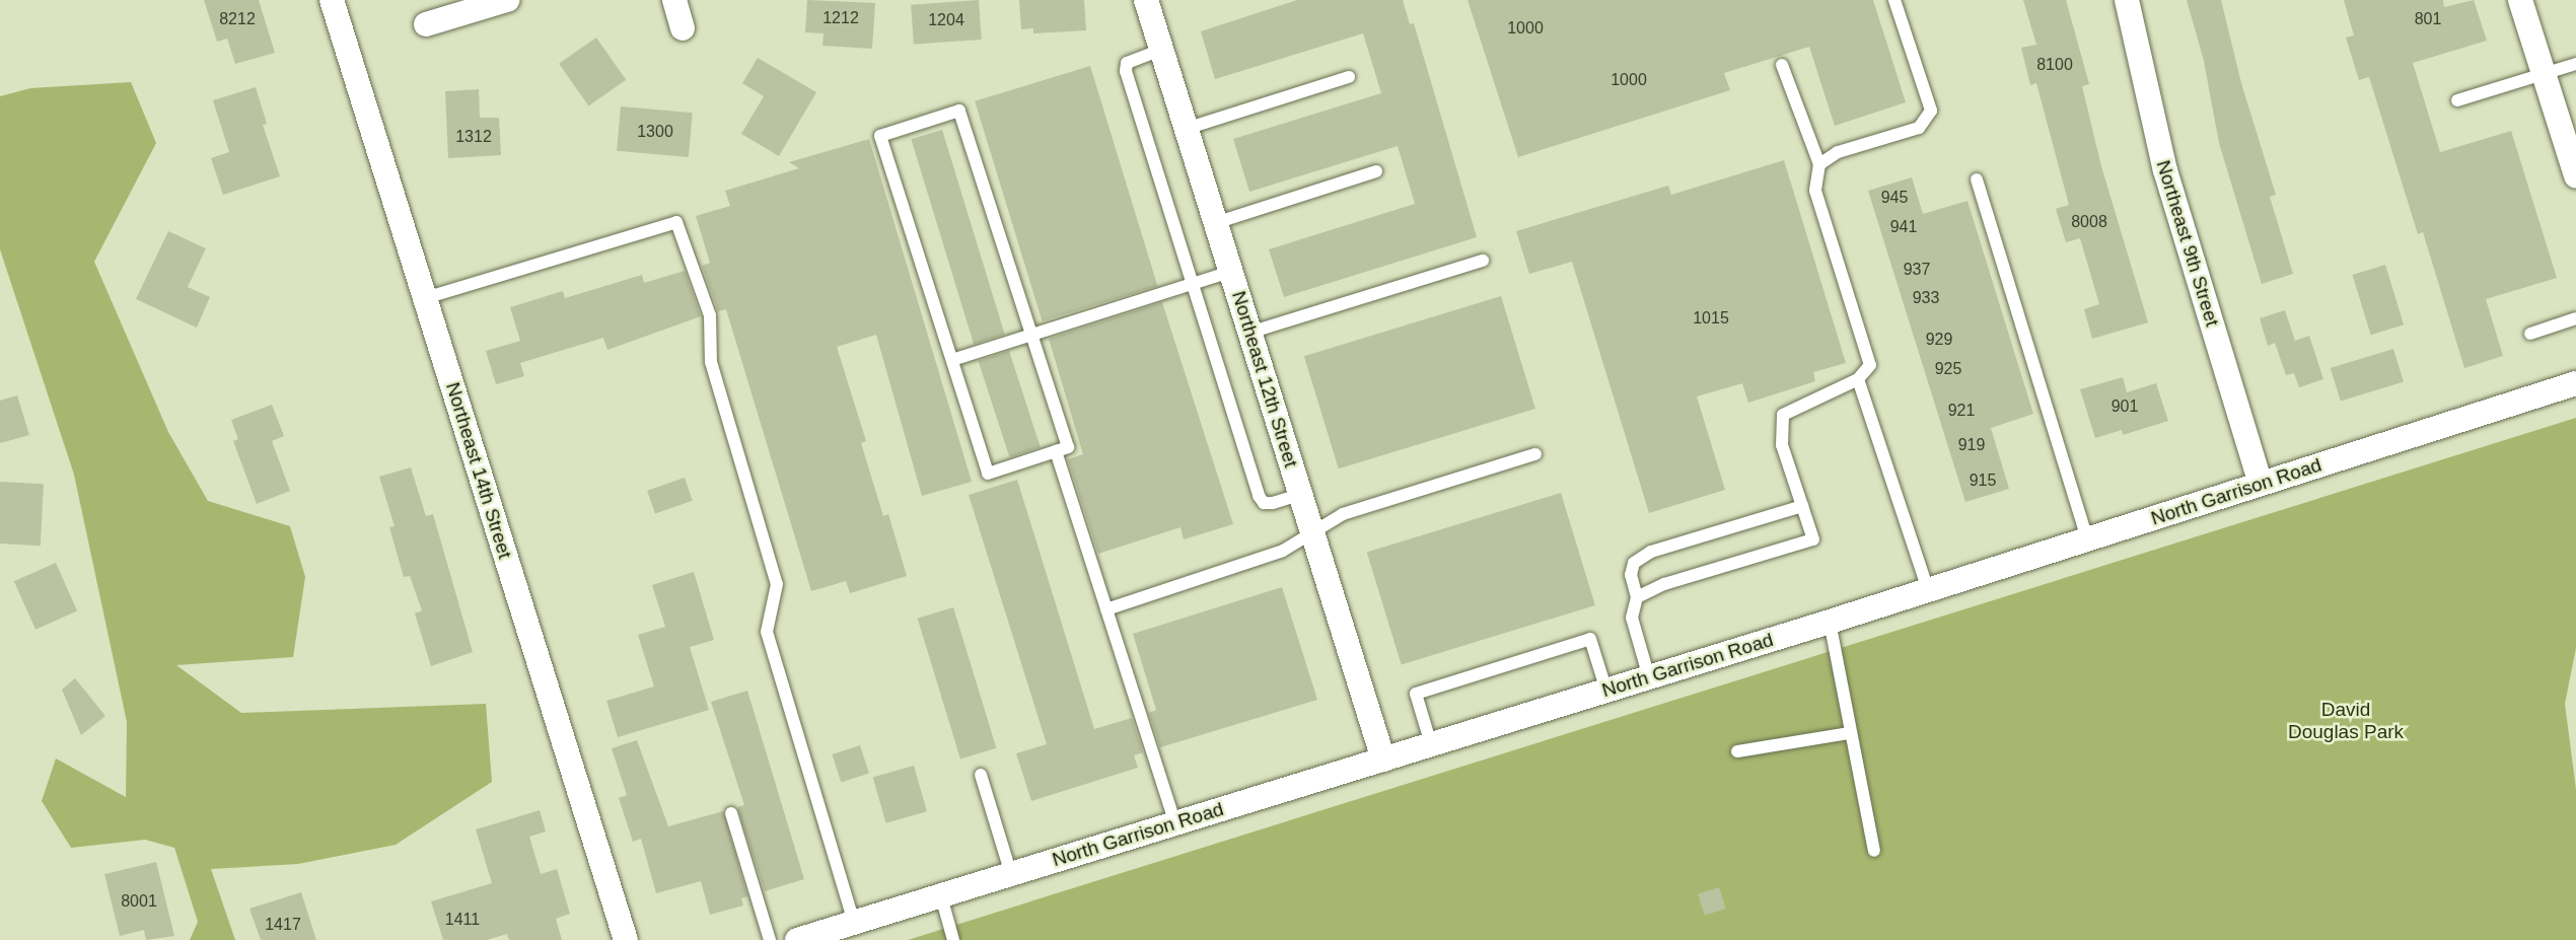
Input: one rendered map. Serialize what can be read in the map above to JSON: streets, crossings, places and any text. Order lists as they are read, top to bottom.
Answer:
{
  "streets": {
    "street": [
      "Northeast 9th Street",
      "Northeast 12th Street",
      "Northeast 14th Street",
      "North Garrison Road"
    ]
  },
  "crossings": [
    ["Northeast 9th Street", "North Garrison Road"],
    ["Northeast 12th Street", "North Garrison Road"]
  ],
  "parks": ["David Douglas Park"],
  "house_numbers": [
    "1212",
    "8212",
    "801",
    "1204",
    "1000",
    "8100",
    "1000",
    "1300",
    "1312",
    "945",
    "8008",
    "941",
    "937",
    "933",
    "1015",
    "929",
    "925",
    "901",
    "921",
    "919",
    "915",
    "8001",
    "1411",
    "1417"
  ]
}
